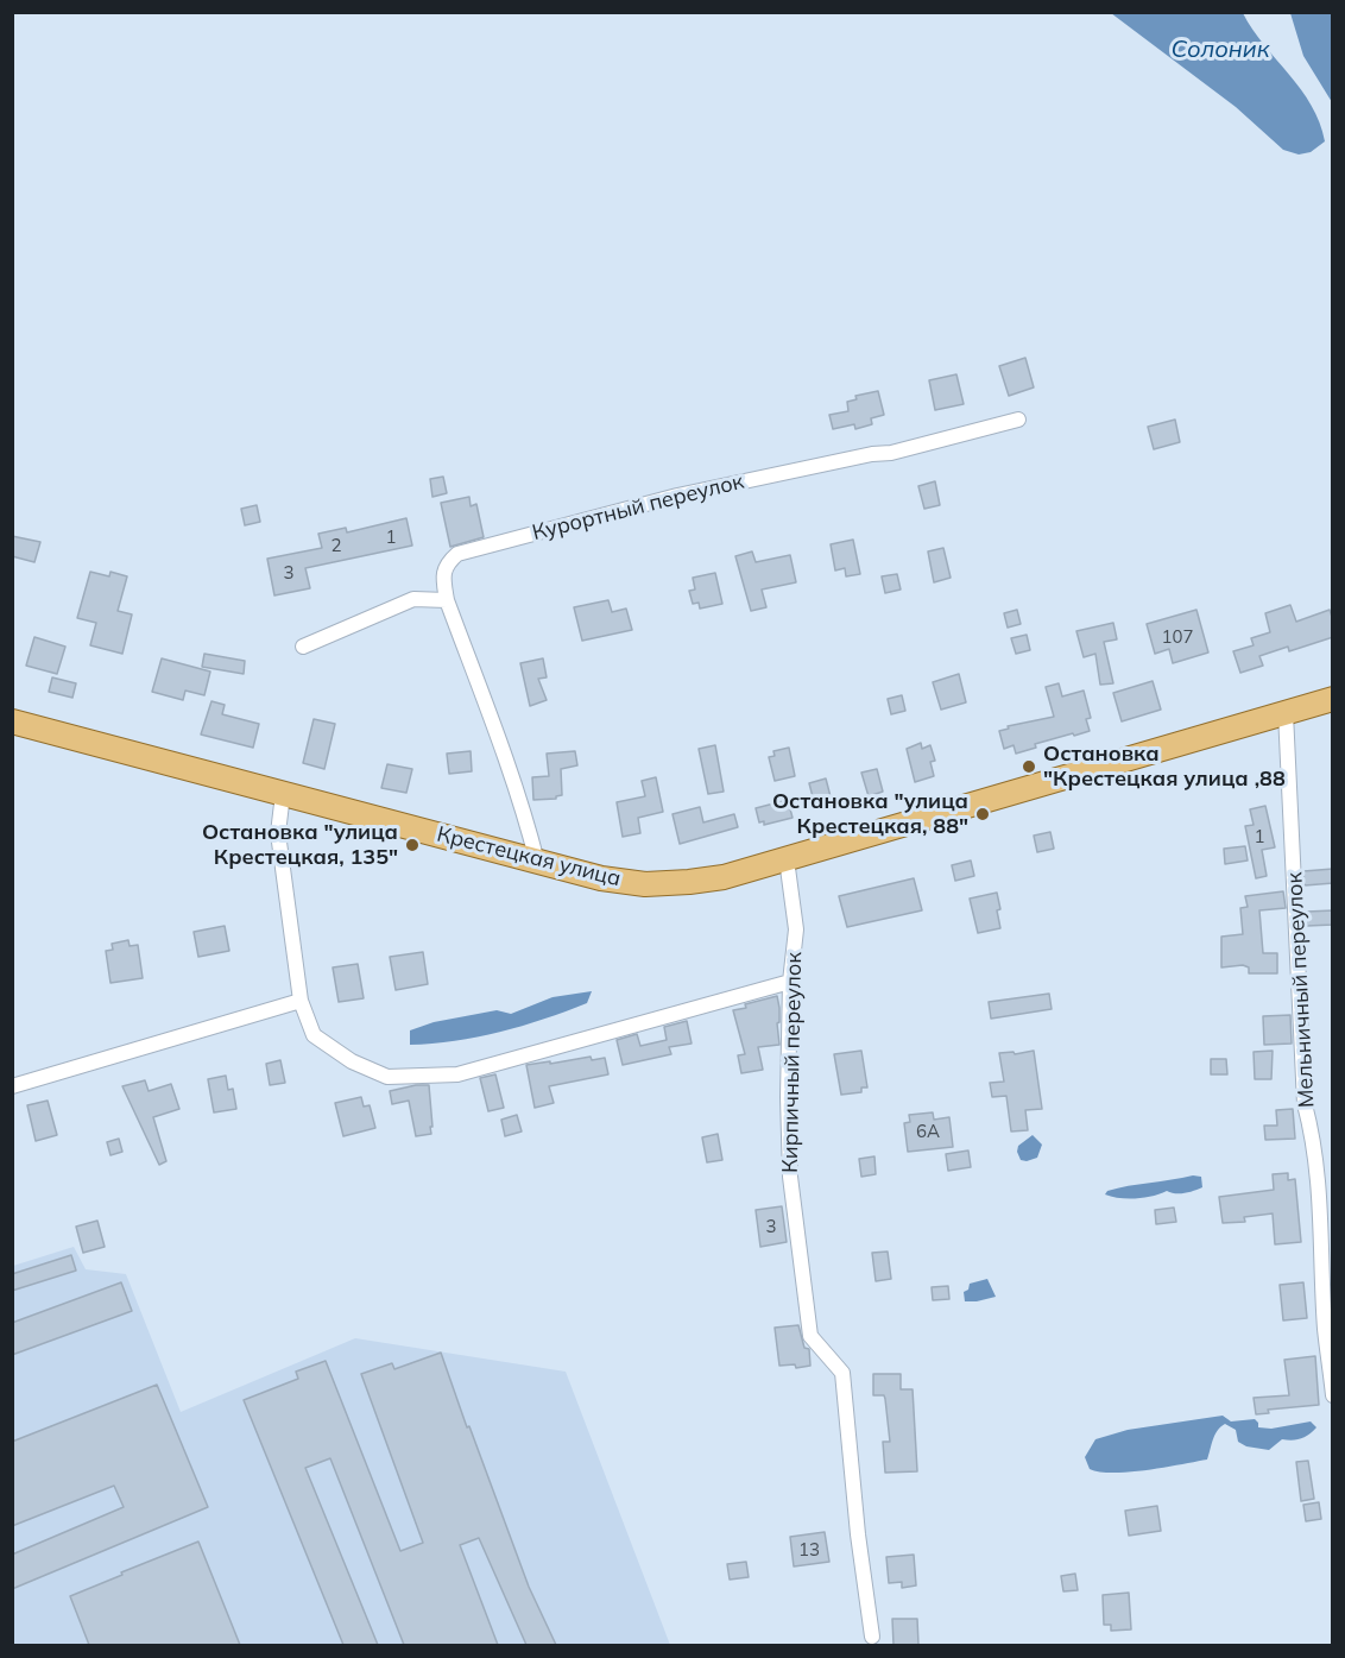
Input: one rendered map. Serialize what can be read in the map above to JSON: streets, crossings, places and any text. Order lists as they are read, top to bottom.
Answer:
{
  "streets": {
    "main road": ["Крестецкая улица"],
    "street": ["Курортный переулок", "Мельничный переулок", "Кирпичный переулок"]
  },
  "crossings": [
    ["Курортный переулок", "Крестецкая улица"],
    ["Крестецкая улица", "Мельничный переулок"],
    ["Крестецкая улица", "Кирпичный переулок"]
  ],
  "water": ["Солоник"],
  "places": ["Остановка \"Крестецкая улица ,88", "Остановка \"улица Крестецкая, 88\"", "Остановка \"улица Крестецкая, 135\""],
  "house_numbers": [
    "1",
    "2",
    "3",
    "107",
    "1",
    "6А",
    "3",
    "13"
  ]
}
